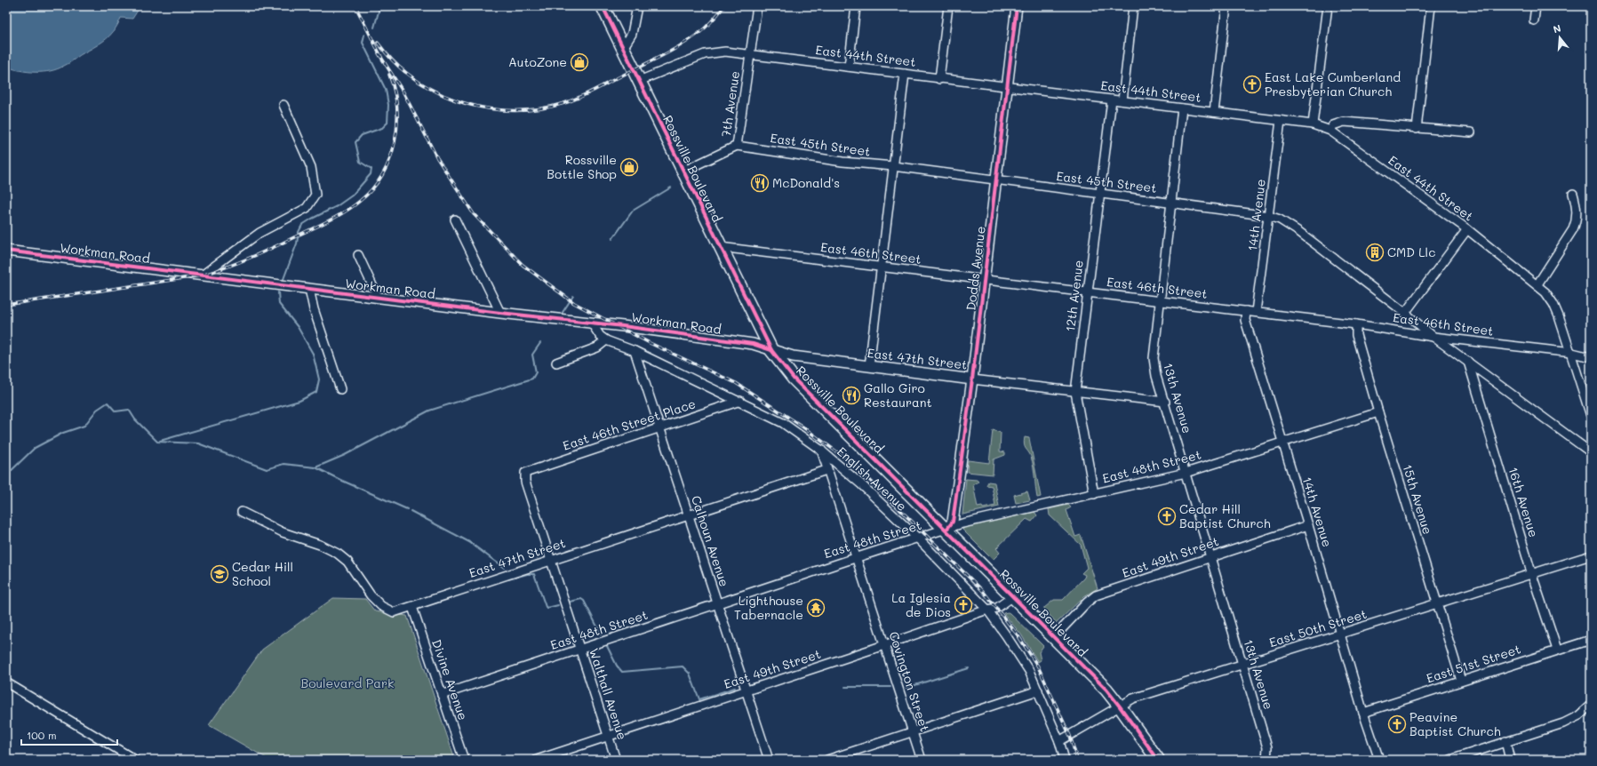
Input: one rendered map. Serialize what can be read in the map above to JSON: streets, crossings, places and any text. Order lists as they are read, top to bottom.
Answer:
{
  "streets": {
    "highway": ["Rossville Boulevard"],
    "street": [
      "East 44th Street",
      "7th Avenue",
      "East 45th Street",
      "14th Avenue",
      "Workman Road",
      "East 46th Street",
      "Dodds Avenue",
      "12th Avenue",
      "East 47th Street",
      "13th Avenue",
      "East 46th Street Place",
      "East 48th Street",
      "English Avenue",
      "15th Avenue",
      "16th Avenue",
      "Calhoun Avenue",
      "East 49th Street",
      "East 50th Street",
      "East 51st Street",
      "Divine Avenue",
      "Covington Street",
      "Walthall Avenue"
    ]
  },
  "crossings": [
    ["East 44th Street", "7th Avenue"],
    ["East 44th Street", "Rossville Boulevard"],
    ["East 44th Street", "14th Avenue"],
    ["East 44th Street", "East 46th Street"],
    ["East 44th Street", "Dodds Avenue"],
    ["East 44th Street", "12th Avenue"],
    ["East 44th Street", "13th Avenue"],
    ["7th Avenue", "East 45th Street"],
    ["7th Avenue", "Rossville Boulevard"],
    ["East 45th Street", "14th Avenue"],
    ["East 45th Street", "East 46th Street"],
    ["East 45th Street", "Dodds Avenue"],
    ["East 45th Street", "12th Avenue"],
    ["East 45th Street", "13th Avenue"],
    ["East 45th Street", "16th Avenue"],
    ["Rossville Boulevard", "Workman Road"],
    ["Rossville Boulevard", "East 46th Street"],
    ["Rossville Boulevard", "Dodds Avenue"],
    ["Rossville Boulevard", "East 47th Street"],
    ["Rossville Boulevard", "East 48th Street"],
    ["Rossville Boulevard", "East 49th Street"],
    ["Rossville Boulevard", "East 50th Street"],
    ["14th Avenue", "East 46th Street"],
    ["14th Avenue", "East 48th Street"],
    ["14th Avenue", "East 49th Street"],
    ["14th Avenue", "East 50th Street"],
    ["14th Avenue", "East 51st Street"],
    ["Workman Road", "East 47th Street"],
    ["Workman Road", "English Avenue"],
    ["East 46th Street", "Dodds Avenue"],
    ["East 46th Street", "12th Avenue"],
    ["East 46th Street", "13th Avenue"],
    ["East 46th Street", "15th Avenue"],
    ["Dodds Avenue", "East 47th Street"],
    ["Dodds Avenue", "East 48th Street"],
    ["12th Avenue", "East 47th Street"],
    ["12th Avenue", "East 48th Street"],
    ["East 47th Street", "13th Avenue"],
    ["East 47th Street", "Calhoun Avenue"],
    ["East 47th Street", "Divine Avenue"],
    ["East 47th Street", "Covington Street"],
    ["East 47th Street", "Walthall Avenue"],
    ["13th Avenue", "East 48th Street"],
    ["13th Avenue", "East 49th Street"],
    ["13th Avenue", "East 50th Street"],
    ["East 46th Street Place", "English Avenue"],
    ["East 46th Street Place", "Calhoun Avenue"],
    ["East 46th Street Place", "Walthall Avenue"],
    ["East 48th Street", "English Avenue"],
    ["East 48th Street", "15th Avenue"],
    ["East 48th Street", "Calhoun Avenue"],
    ["East 48th Street", "Divine Avenue"],
    ["East 48th Street", "Covington Street"],
    ["East 48th Street", "Walthall Avenue"],
    ["English Avenue", "Calhoun Avenue"],
    ["English Avenue", "East 49th Street"],
    ["English Avenue", "East 50th Street"],
    ["English Avenue", "Covington Street"],
    ["15th Avenue", "East 50th Street"],
    ["15th Avenue", "East 51st Street"],
    ["16th Avenue", "East 50th Street"],
    ["16th Avenue", "East 51st Street"],
    ["Calhoun Avenue", "East 49th Street"],
    ["East 49th Street", "Covington Street"],
    ["East 49th Street", "Walthall Avenue"]
  ],
  "parks": ["Boulevard Park"],
  "places": {
    "shop": ["AutoZone", "Rossville Bottle Shop"],
    "church": [
      "East Lake Cumberland Presbyterian Church",
      "Cedar Hill Baptist Church",
      "La Iglesia de Dios",
      "Peavine Baptist Church"
    ],
    "restaurant": ["McDonald's", "Gallo Giro Restaurant"],
    "building": ["CMD Llc"],
    "school or university": ["Cedar Hill School"],
    "temple": ["Lighthouse Tabernacle"]
  },
  "scale_bar": "100 m",
  "north": "top"
}
